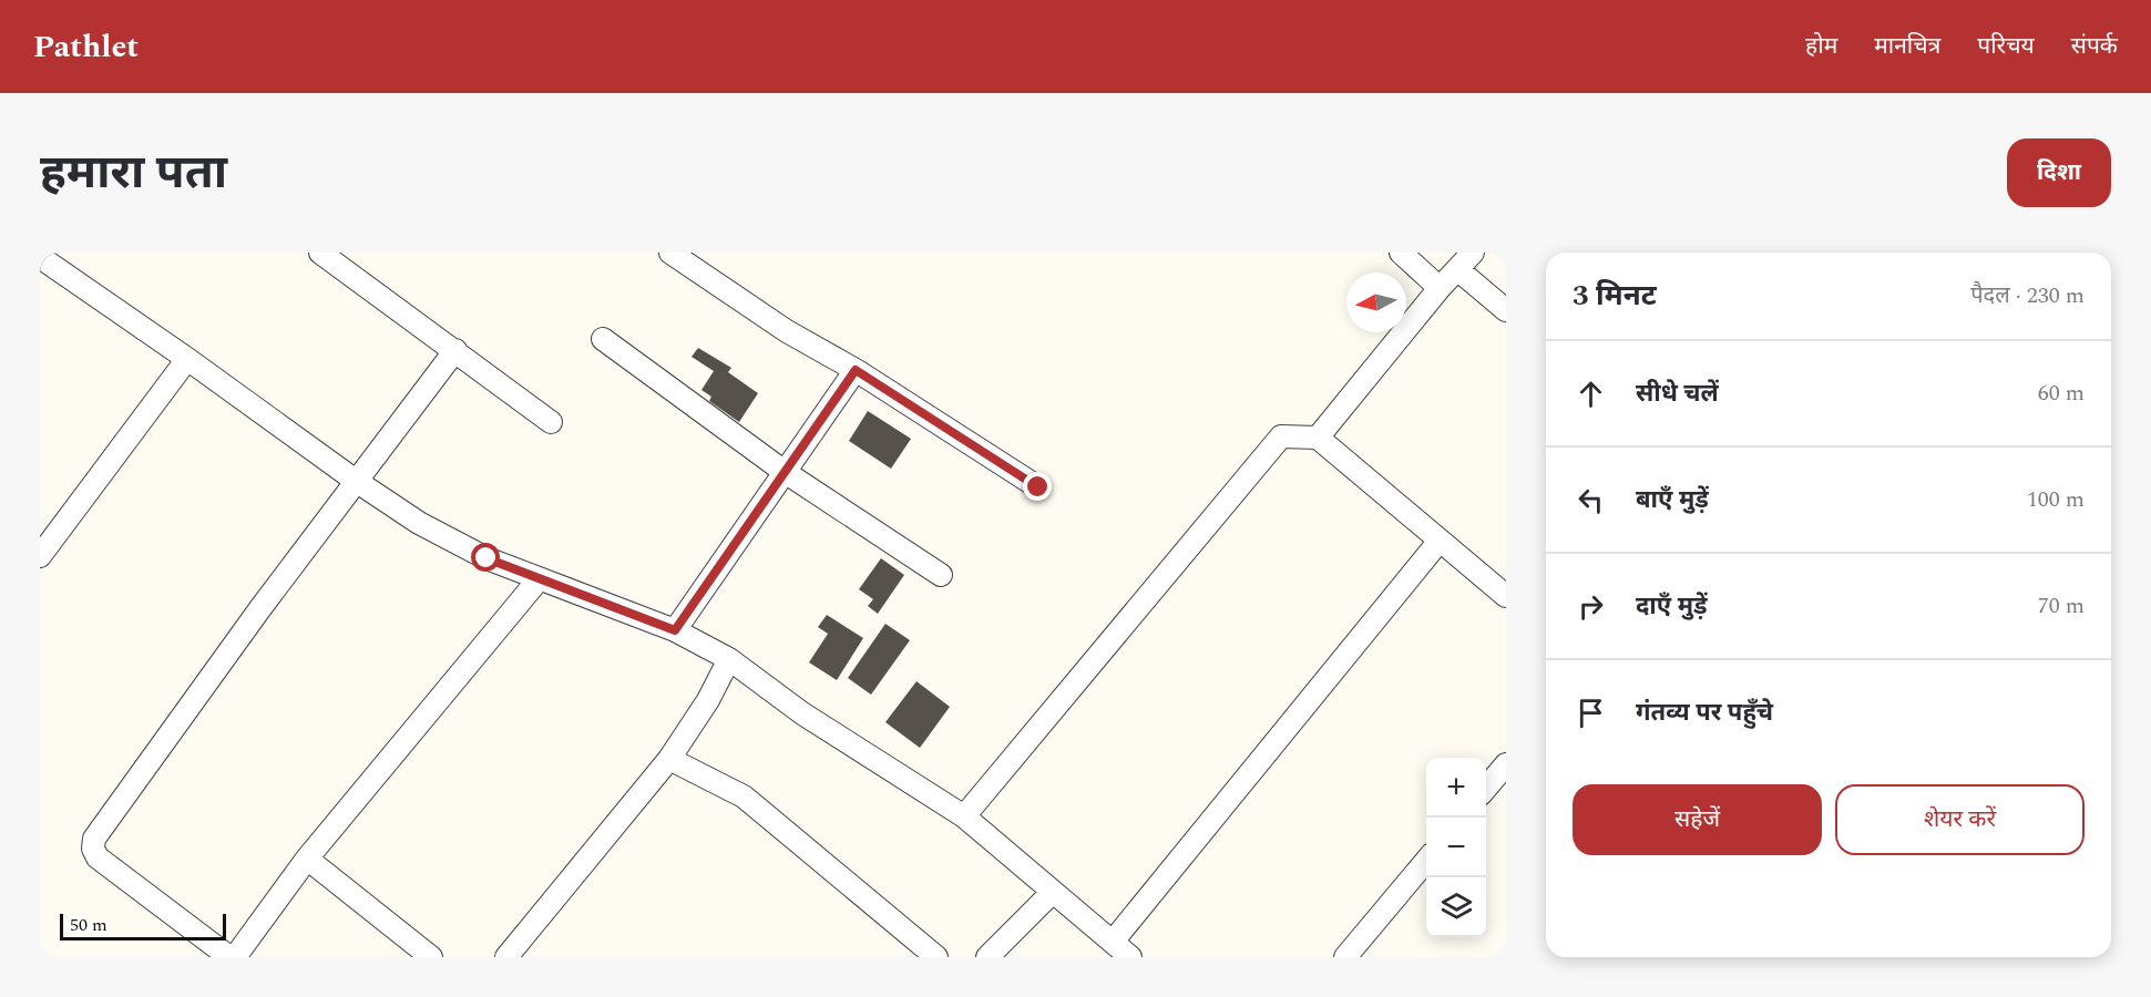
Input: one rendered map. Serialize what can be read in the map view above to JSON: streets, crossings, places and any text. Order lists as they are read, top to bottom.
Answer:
{
  "scale_bar": "50 m",
  "north": "left",
  "page": {
    "header": "Pathlet",
    "nav": [
      "होम",
      "मानचित्र",
      "परिचय",
      "संपर्क"
    ],
    "title": "हमारा पता",
    "buttons": [
      "दिशा",
      ["सहेजें", "शेयर करें"]
    ],
    "heading": ["3 मिनट", "पैदल · 230 m"],
    "list": [
      ["सीधे चलें", "60 m"],
      ["बाएँ मुड़ें", "100 m"],
      ["दाएँ मुड़ें", "70 m"],
      "गंतव्य पर पहुँचे"
    ],
    "map_buttons": ["+", "−"],
    "scale": "50 m"
  }
}
